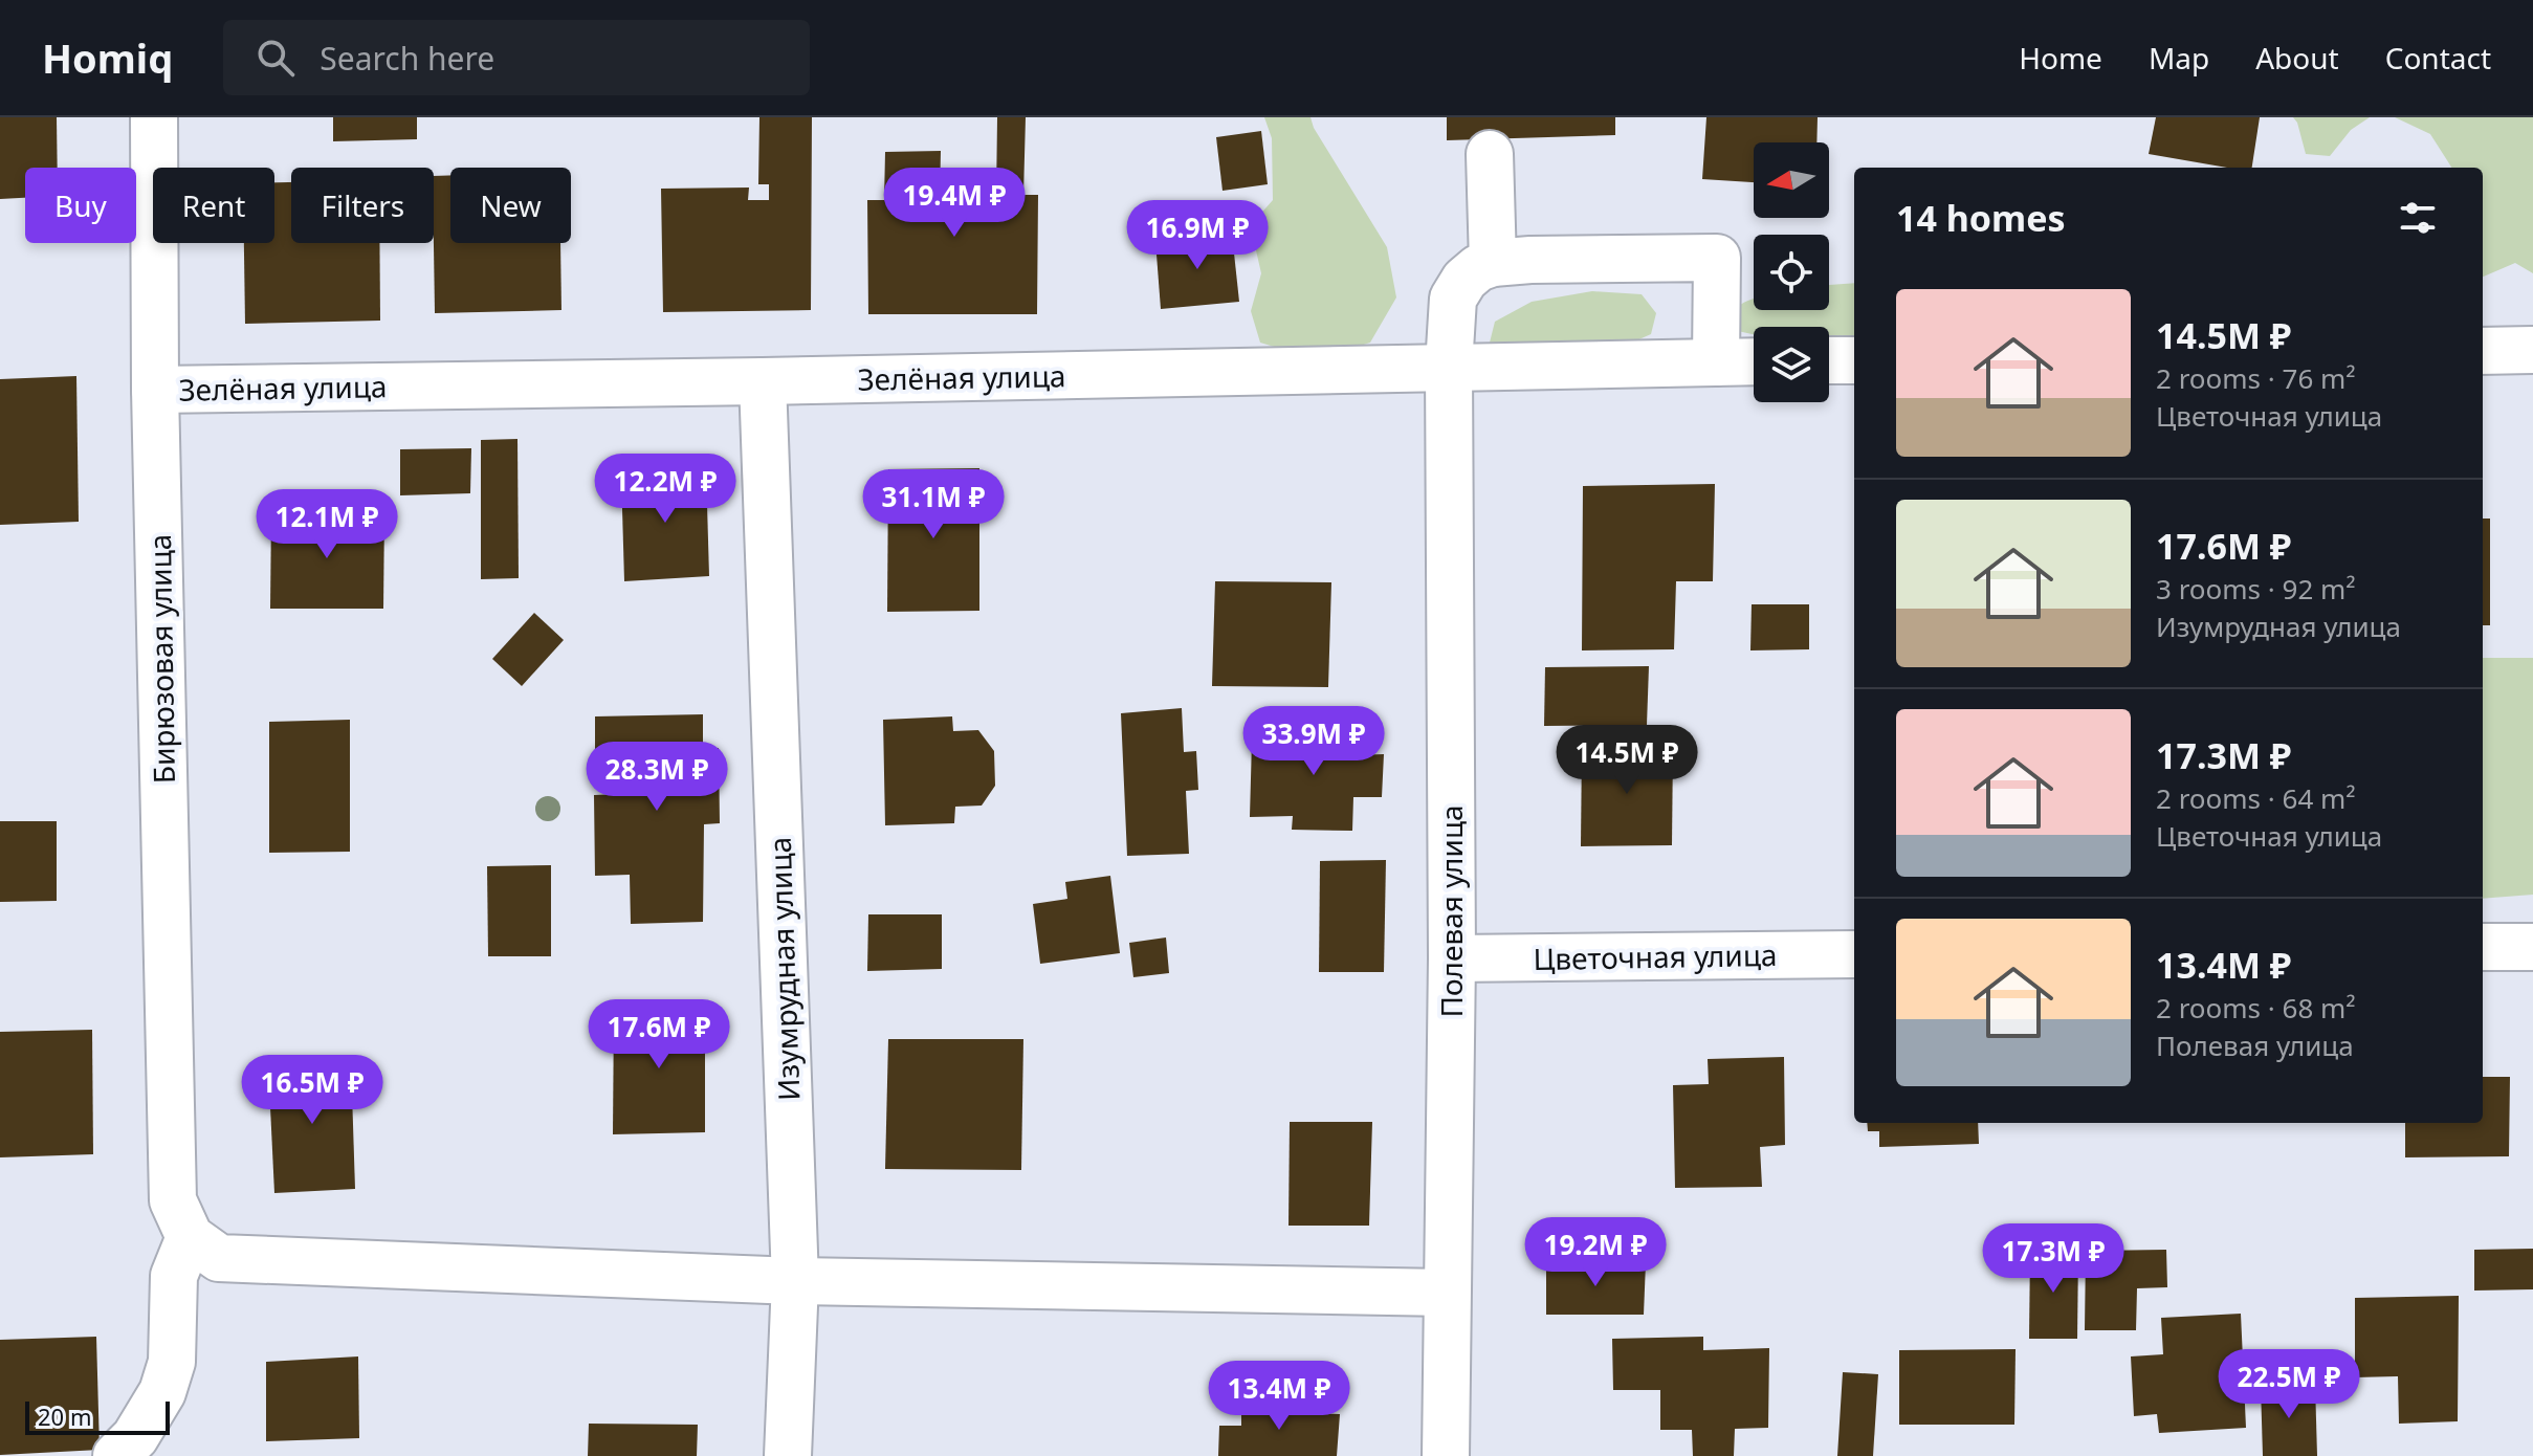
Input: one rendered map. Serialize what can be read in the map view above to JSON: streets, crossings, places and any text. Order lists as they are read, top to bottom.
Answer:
{
  "streets": {
    "street": [
      "Зелёная улица",
      "Бирюзовая улица",
      "Полевая улица",
      "Цветочная улица",
      "Изумрудная улица"
    ]
  },
  "crossings": [
    ["Зелёная улица", "Бирюзовая улица"],
    ["Зелёная улица", "Полевая улица"],
    ["Зелёная улица", "Изумрудная улица"],
    ["Полевая улица", "Цветочная улица"]
  ],
  "scale_bar": "20 m",
  "north": "left",
  "page": {
    "header": "Homiq",
    "search": "Search here",
    "nav": [
      "Home",
      "Map",
      "About",
      "Contact"
    ],
    "price": [
      "19.4M ₽",
      "16.9M ₽",
      "12.2M ₽",
      "31.1M ₽",
      "12.1M ₽",
      "33.9M ₽",
      "14.5M ₽",
      "28.3M ₽",
      "17.6M ₽",
      "16.5M ₽",
      "19.2M ₽",
      "17.3M ₽",
      "22.5M ₽",
      "13.4M ₽"
    ],
    "chip": [
      "Buy",
      "Rent",
      "Filters",
      "New"
    ],
    "heading": "14 homes",
    "list": [
      {
        "name": "14.5M ₽",
        "note": "2 rooms · 76 m² · Цветочная улица"
      },
      {
        "name": "17.6M ₽",
        "note": "3 rooms · 92 m² · Изумрудная улица"
      },
      {
        "name": "17.3M ₽",
        "note": "2 rooms · 64 m² · Цветочная улица"
      },
      {
        "name": "13.4M ₽",
        "note": "2 rooms · 68 m² · Полевая улица"
      }
    ],
    "scale": "20 m"
  }
}
